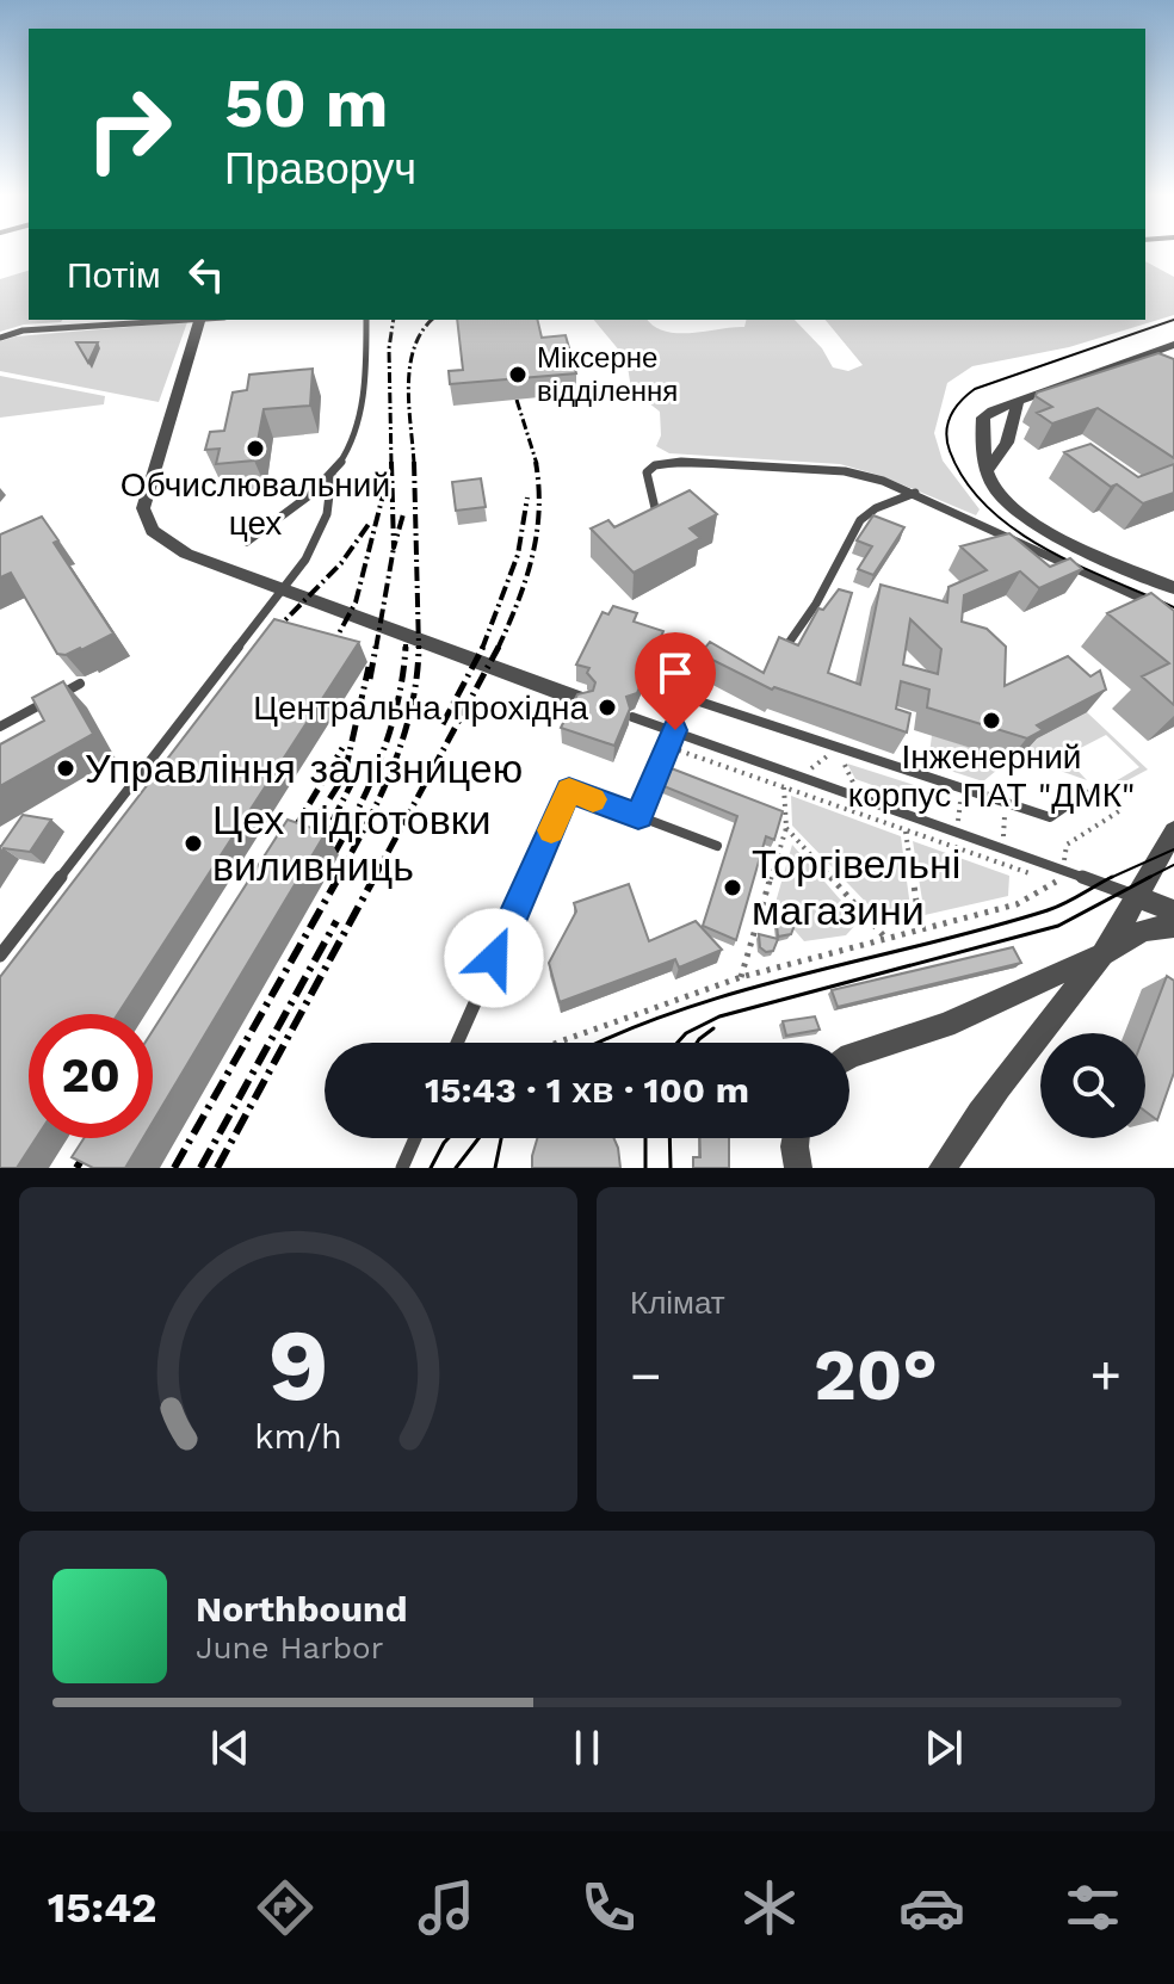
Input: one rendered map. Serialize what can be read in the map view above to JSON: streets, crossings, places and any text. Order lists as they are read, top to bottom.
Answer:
{
  "places": [
    "Міксерне відділення",
    "Обчислювальний цех",
    "Центральна прохідна",
    "Інженерний корпус ПАТ \"ДМК\"",
    "Управління залізницею",
    "Цех підготовки виливниць",
    "Торгівельні магазини"
  ],
  "page": {
    "turn": ["50 m", "Праворуч"],
    "then": "Потім",
    "limit": "20",
    "trip": "15:43 · 1 хв · 100 m",
    "tile": "Клімат",
    "heat": ["−", "20°", "+"],
    "song": ["Northbound", "June Harbor"],
    "tabs": "15:42",
    "gauge": ["9", "km/h"]
  }
}
